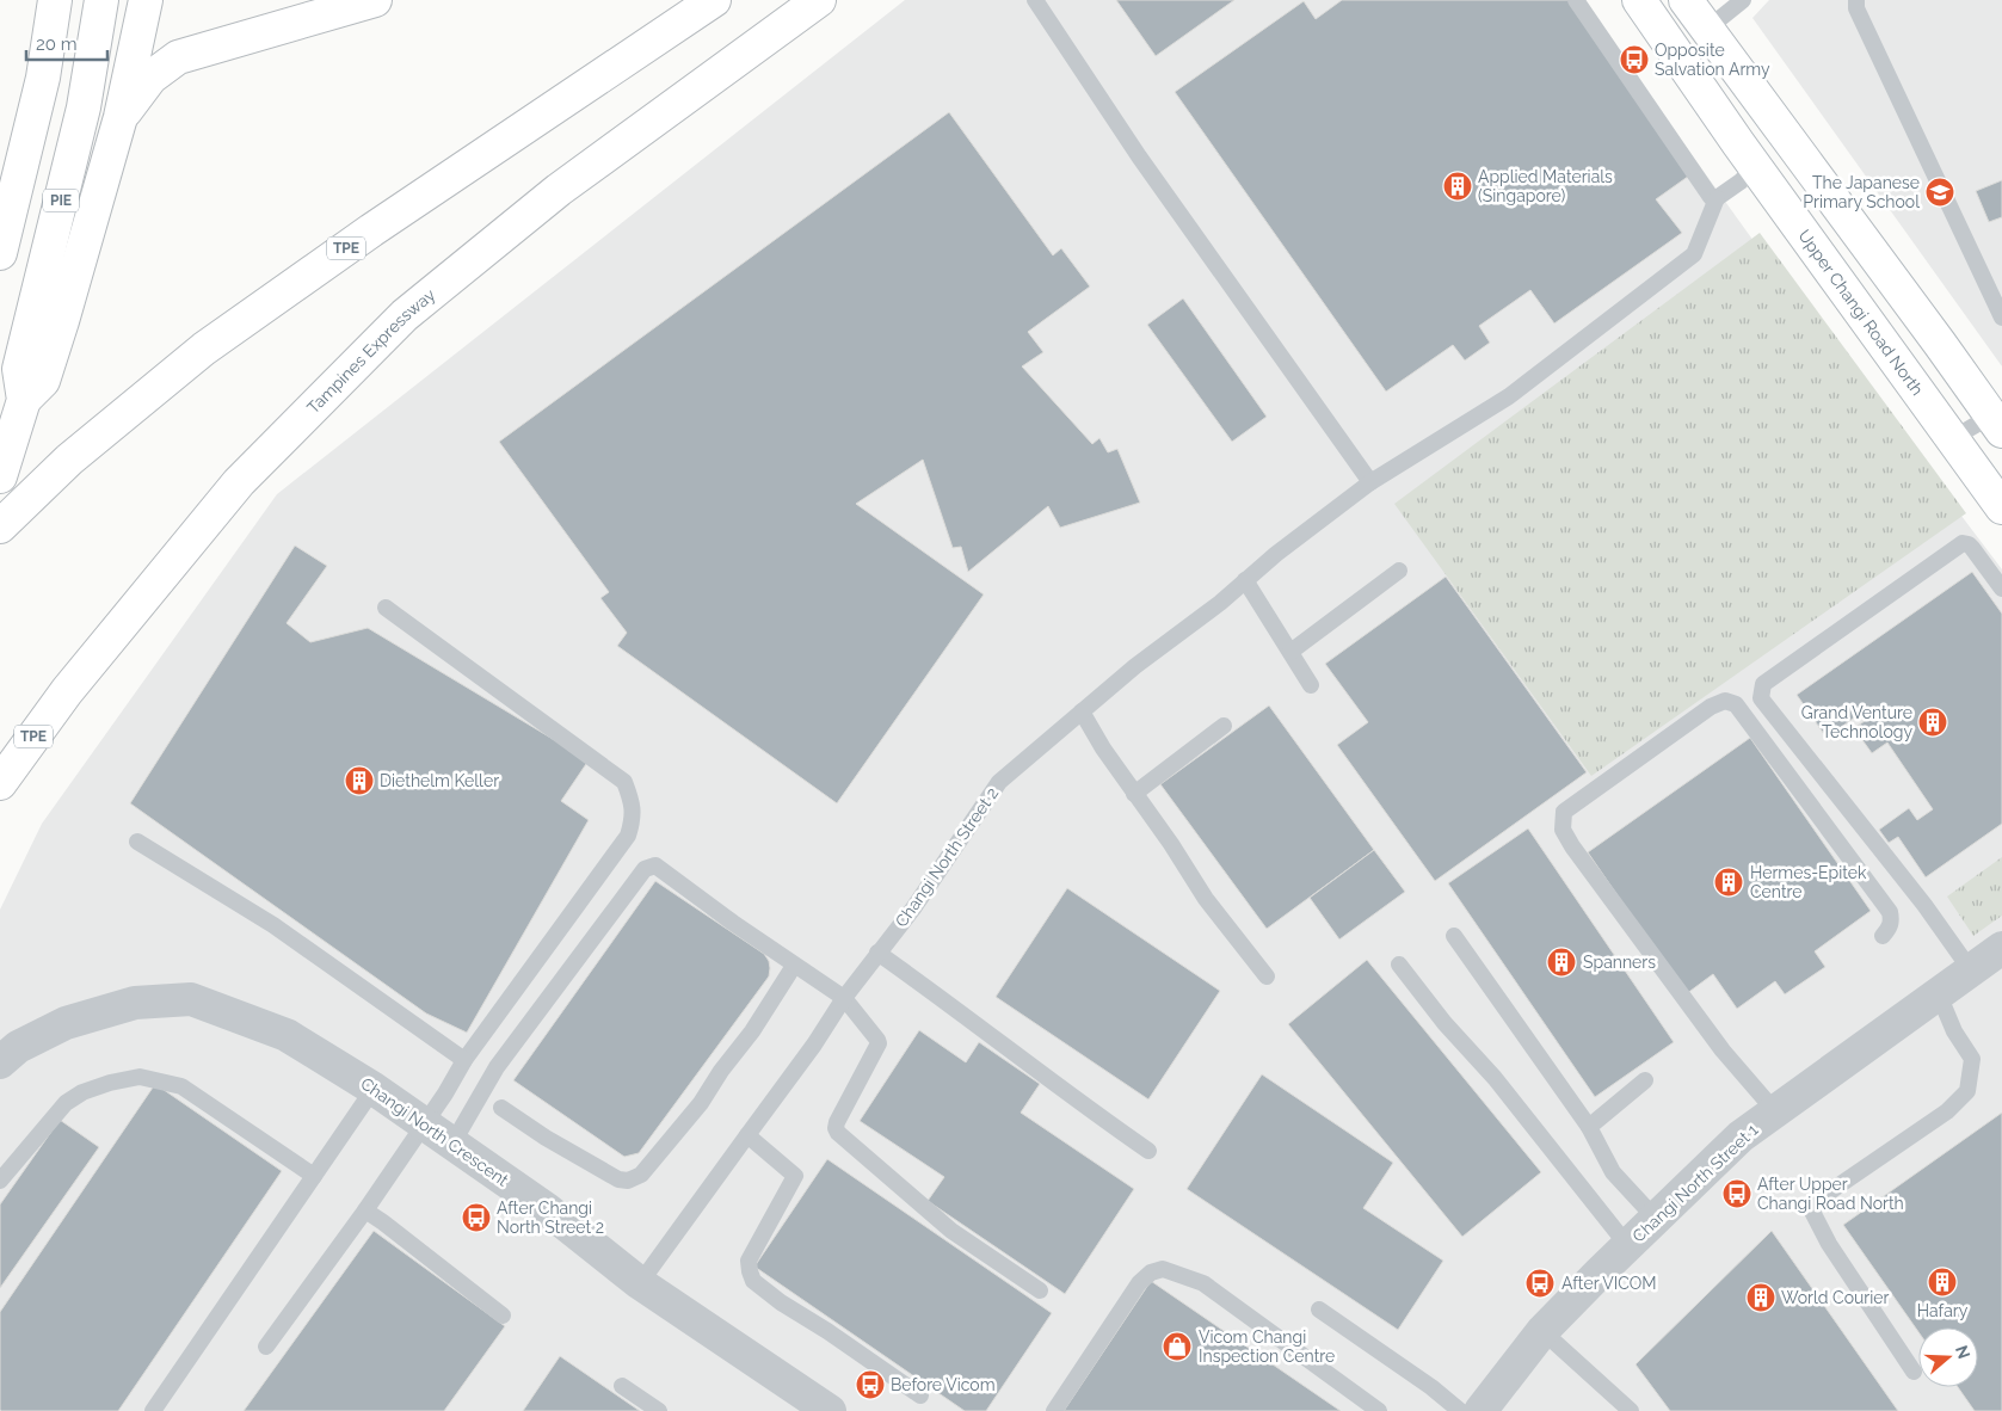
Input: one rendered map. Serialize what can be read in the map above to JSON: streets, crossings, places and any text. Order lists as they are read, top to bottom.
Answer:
{
  "streets": {
    "main road": [
      "PIE",
      "TPE",
      "Upper Changi Road North",
      "Tampines Expressway"
    ],
    "street": ["Changi North Crescent", "Changi North Street 1"],
    "lane": ["Changi North Street 2"]
  },
  "crossings": [
    ["Changi North Street 2", "Changi North Crescent"]
  ],
  "places": {
    "bus stop": [
      "Opposite Salvation Army",
      "After Upper Changi Road North",
      "After Changi North Street 2",
      "After VICOM",
      "Before Vicom"
    ],
    "building": [
      "Applied Materials (Singapore)",
      "Grand Venture Technology",
      "Diethelm Keller",
      "Hermes-Epitek Centre",
      "Spanners",
      "Hafary",
      "World Courier"
    ],
    "school or university": ["The Japanese Primary School"],
    "shop": ["Vicom Changi Inspection Centre"]
  },
  "scale_bar": "20 m",
  "north": "right"
}
